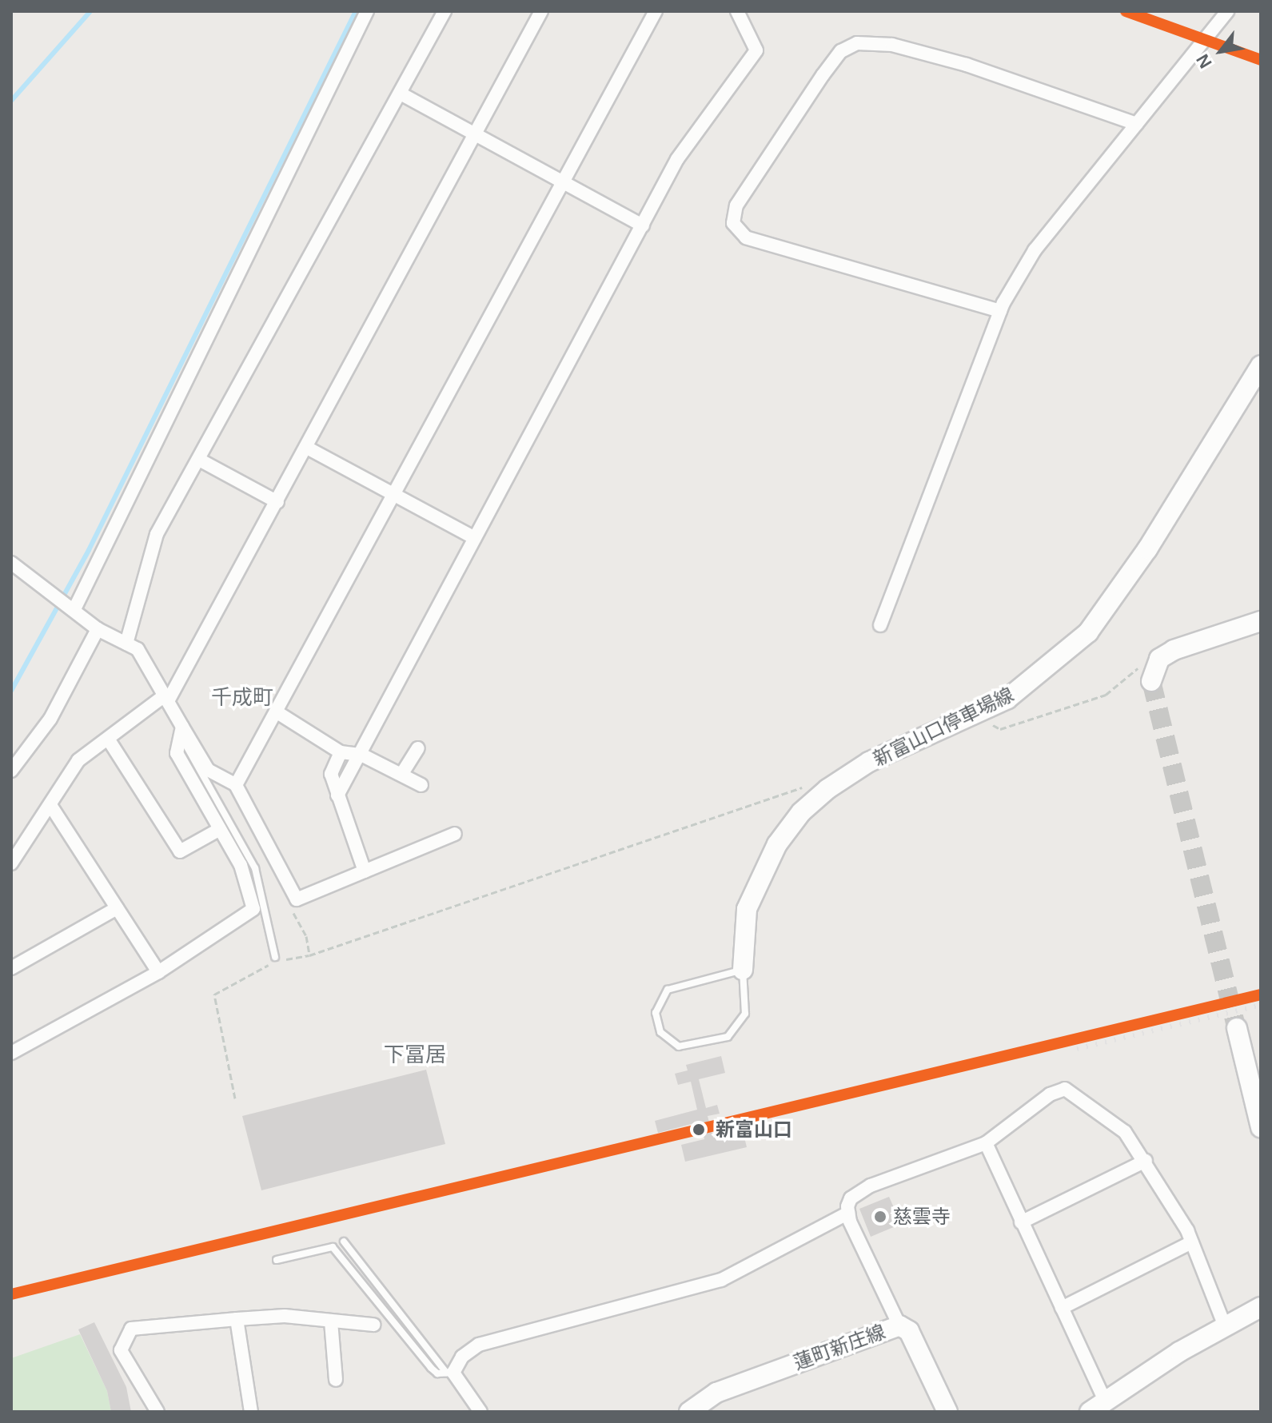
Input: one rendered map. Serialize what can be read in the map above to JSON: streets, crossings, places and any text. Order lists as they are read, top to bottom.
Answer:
{
  "streets": {
    "main road": ["新富山口停車場線", "蓮町新庄線"]
  },
  "districts": ["千成町", "下冨居"],
  "places": ["新富山口", "慈雲寺"],
  "north": "bottom left"
}
